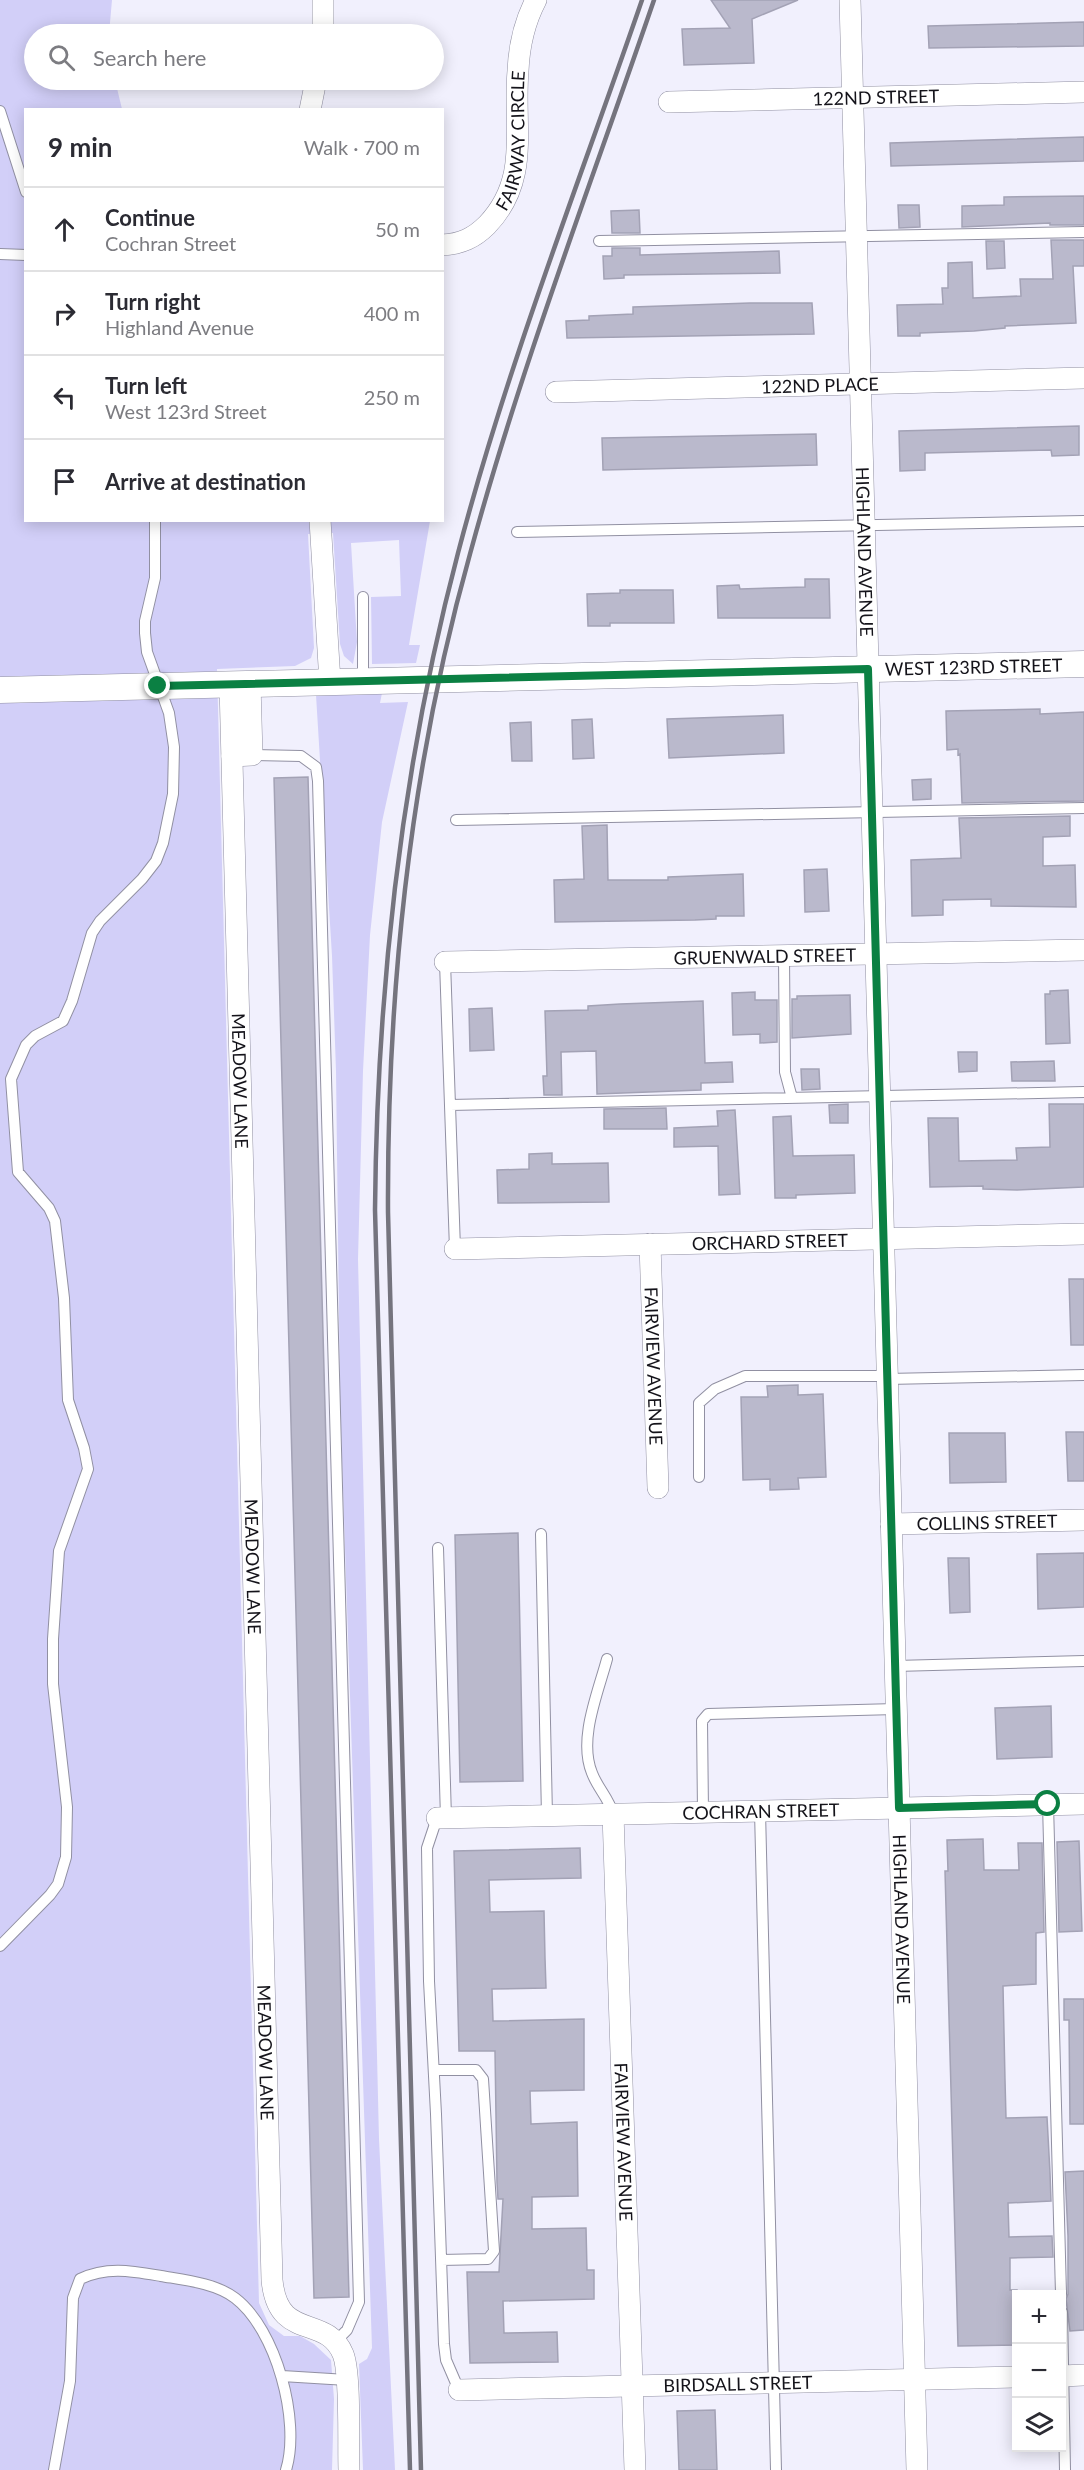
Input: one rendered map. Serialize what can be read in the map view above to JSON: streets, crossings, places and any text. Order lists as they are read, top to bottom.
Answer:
{
  "streets": {
    "street": [
      "122ND STREET",
      "FAIRWAY CIRCLE",
      "122ND PLACE",
      "HIGHLAND AVENUE",
      "WEST 123RD STREET",
      "GRUENWALD STREET",
      "MEADOW LANE",
      "ORCHARD STREET",
      "FAIRVIEW AVENUE",
      "COLLINS STREET",
      "COCHRAN STREET",
      "BIRDSALL STREET"
    ]
  },
  "crossings": [
    ["122ND STREET", "HIGHLAND AVENUE"],
    ["122ND PLACE", "HIGHLAND AVENUE"],
    ["HIGHLAND AVENUE", "WEST 123RD STREET"],
    ["HIGHLAND AVENUE", "GRUENWALD STREET"],
    ["HIGHLAND AVENUE", "ORCHARD STREET"],
    ["HIGHLAND AVENUE", "COLLINS STREET"],
    ["HIGHLAND AVENUE", "COCHRAN STREET"],
    ["HIGHLAND AVENUE", "BIRDSALL STREET"],
    ["WEST 123RD STREET", "MEADOW LANE"],
    ["ORCHARD STREET", "FAIRVIEW AVENUE"],
    ["FAIRVIEW AVENUE", "COCHRAN STREET"],
    ["FAIRVIEW AVENUE", "BIRDSALL STREET"]
  ],
  "page": {
    "search": "Search here",
    "heading": ["9 min", "Walk · 700 m"],
    "list": [
      ["Continue", "Cochran Street", "50 m"],
      ["Turn right", "Highland Avenue", "400 m"],
      ["Turn left", "West 123rd Street", "250 m"],
      "Arrive at destination"
    ],
    "map_buttons": ["+", "−"]
  }
}
